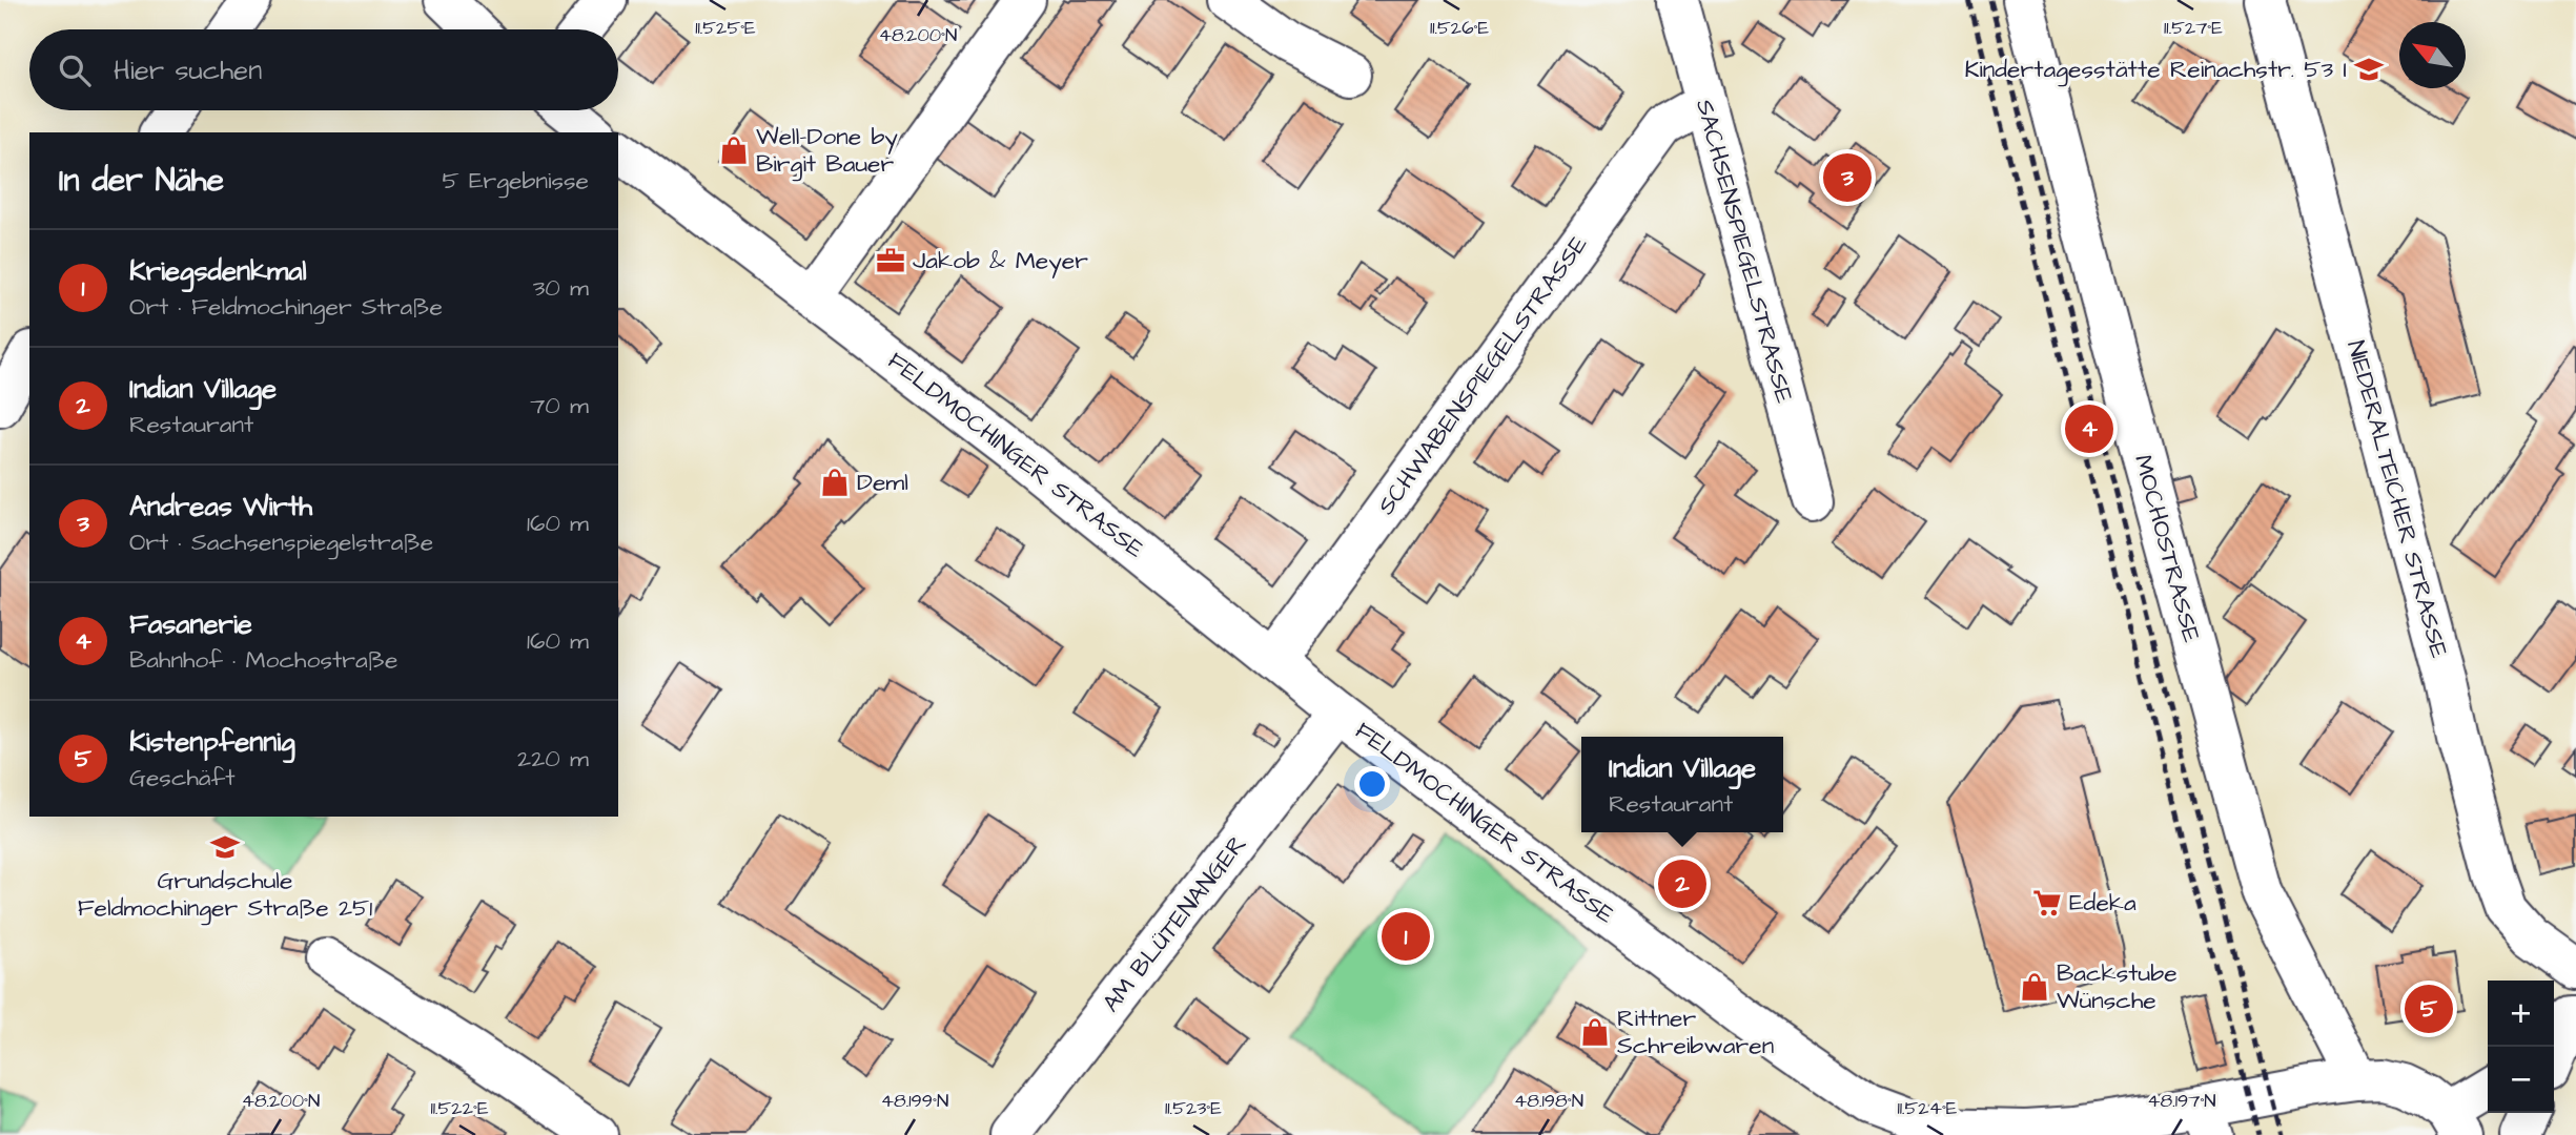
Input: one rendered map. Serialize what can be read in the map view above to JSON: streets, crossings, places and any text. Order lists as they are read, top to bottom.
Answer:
{
  "streets": {
    "street": [
      "SACHSENSPIEGELSTRASSE",
      "SCHWABENSPIEGELSTRASSE",
      "FELDMOCHINGER STRASSE",
      "NIEDERALTEICHER STRASSE",
      "MOCHOSTRASSE",
      "AM BLÜTENANGER"
    ]
  },
  "crossings": [
    ["SACHSENSPIEGELSTRASSE", "SCHWABENSPIEGELSTRASSE"],
    ["SCHWABENSPIEGELSTRASSE", "FELDMOCHINGER STRASSE"],
    ["FELDMOCHINGER STRASSE", "MOCHOSTRASSE"],
    ["FELDMOCHINGER STRASSE", "AM BLÜTENANGER"]
  ],
  "places": {
    "school or university": ["Kindertagesstätte Reinachstr. 53 I", "Grundschule Feldmochinger Straße 251"],
    "shop": [
      "Well-Done by Birgit Bauer",
      "Deml",
      "Backstube Wünsche",
      "Rittner Schreibwaren"
    ],
    "office": ["Jakob & Meyer"],
    "supermarket": ["Edeka"]
  },
  "north": "top left",
  "page": {
    "search": "Hier suchen",
    "heading": ["In der Nähe", "5 Ergebnisse"],
    "pins": [
      "3",
      "4",
      "2",
      "1",
      "5"
    ],
    "list": [
      {
        "mark": "1",
        "name": "Kriegsdenkmal",
        "note": "Ort · Feldmochinger Straße",
        "value": "30 m"
      },
      {
        "mark": "2",
        "name": "Indian Village",
        "note": "Restaurant",
        "value": "70 m"
      },
      {
        "mark": "3",
        "name": "Andreas Wirth",
        "note": "Ort · Sachsenspiegelstraße",
        "value": "160 m"
      },
      {
        "mark": "4",
        "name": "Fasanerie",
        "note": "Bahnhof · Mochostraße",
        "value": "160 m"
      },
      {
        "mark": "5",
        "name": "Kistenpfennig",
        "note": "Geschäft",
        "value": "220 m"
      }
    ],
    "popup": ["Indian Village", "Restaurant"],
    "map_buttons": ["+", "−"]
  },
  "coordinates": [
    "11.526°E",
    "11.525°E",
    "11.527°E",
    "48.200°N",
    "48.199°N",
    "48.198°N",
    "48.197°N",
    "11.522°E",
    "11.523°E",
    "11.524°E"
  ]
}
